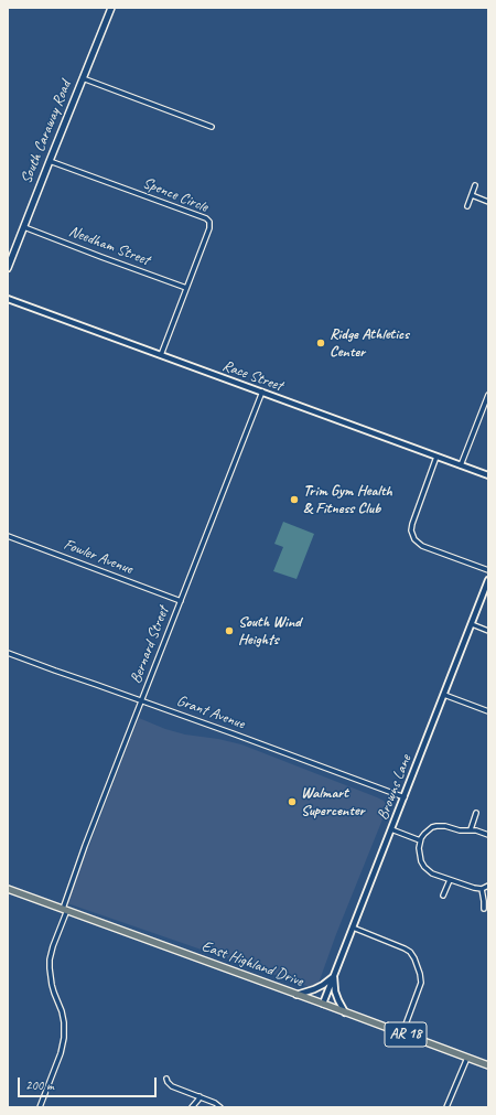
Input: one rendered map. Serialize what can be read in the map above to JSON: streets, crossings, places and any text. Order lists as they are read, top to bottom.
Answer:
{
  "streets": {
    "main road": ["South Caraway Road", "East Highland Drive", "AR 18"],
    "street": [
      "Spence Circle",
      "Needham Street",
      "Race Street",
      "Fowler Avenue",
      "Bernard Street",
      "Grant Avenue",
      "Browns Lane"
    ]
  },
  "crossings": [
    ["South Caraway Road", "Spence Circle"],
    ["South Caraway Road", "Needham Street"],
    ["Spence Circle", "Needham Street"],
    ["Spence Circle", "Race Street"],
    ["Race Street", "Bernard Street"],
    ["Fowler Avenue", "Bernard Street"],
    ["Bernard Street", "Grant Avenue"],
    ["Bernard Street", "East Highland Drive"],
    ["Grant Avenue", "Browns Lane"],
    ["Browns Lane", "East Highland Drive"]
  ],
  "places": [
    "Ridge Athletics Center",
    "Trim Gym Health & Fitness Club",
    "South Wind Heights",
    "Walmart Supercenter"
  ],
  "scale_bar": "200 m"
}
